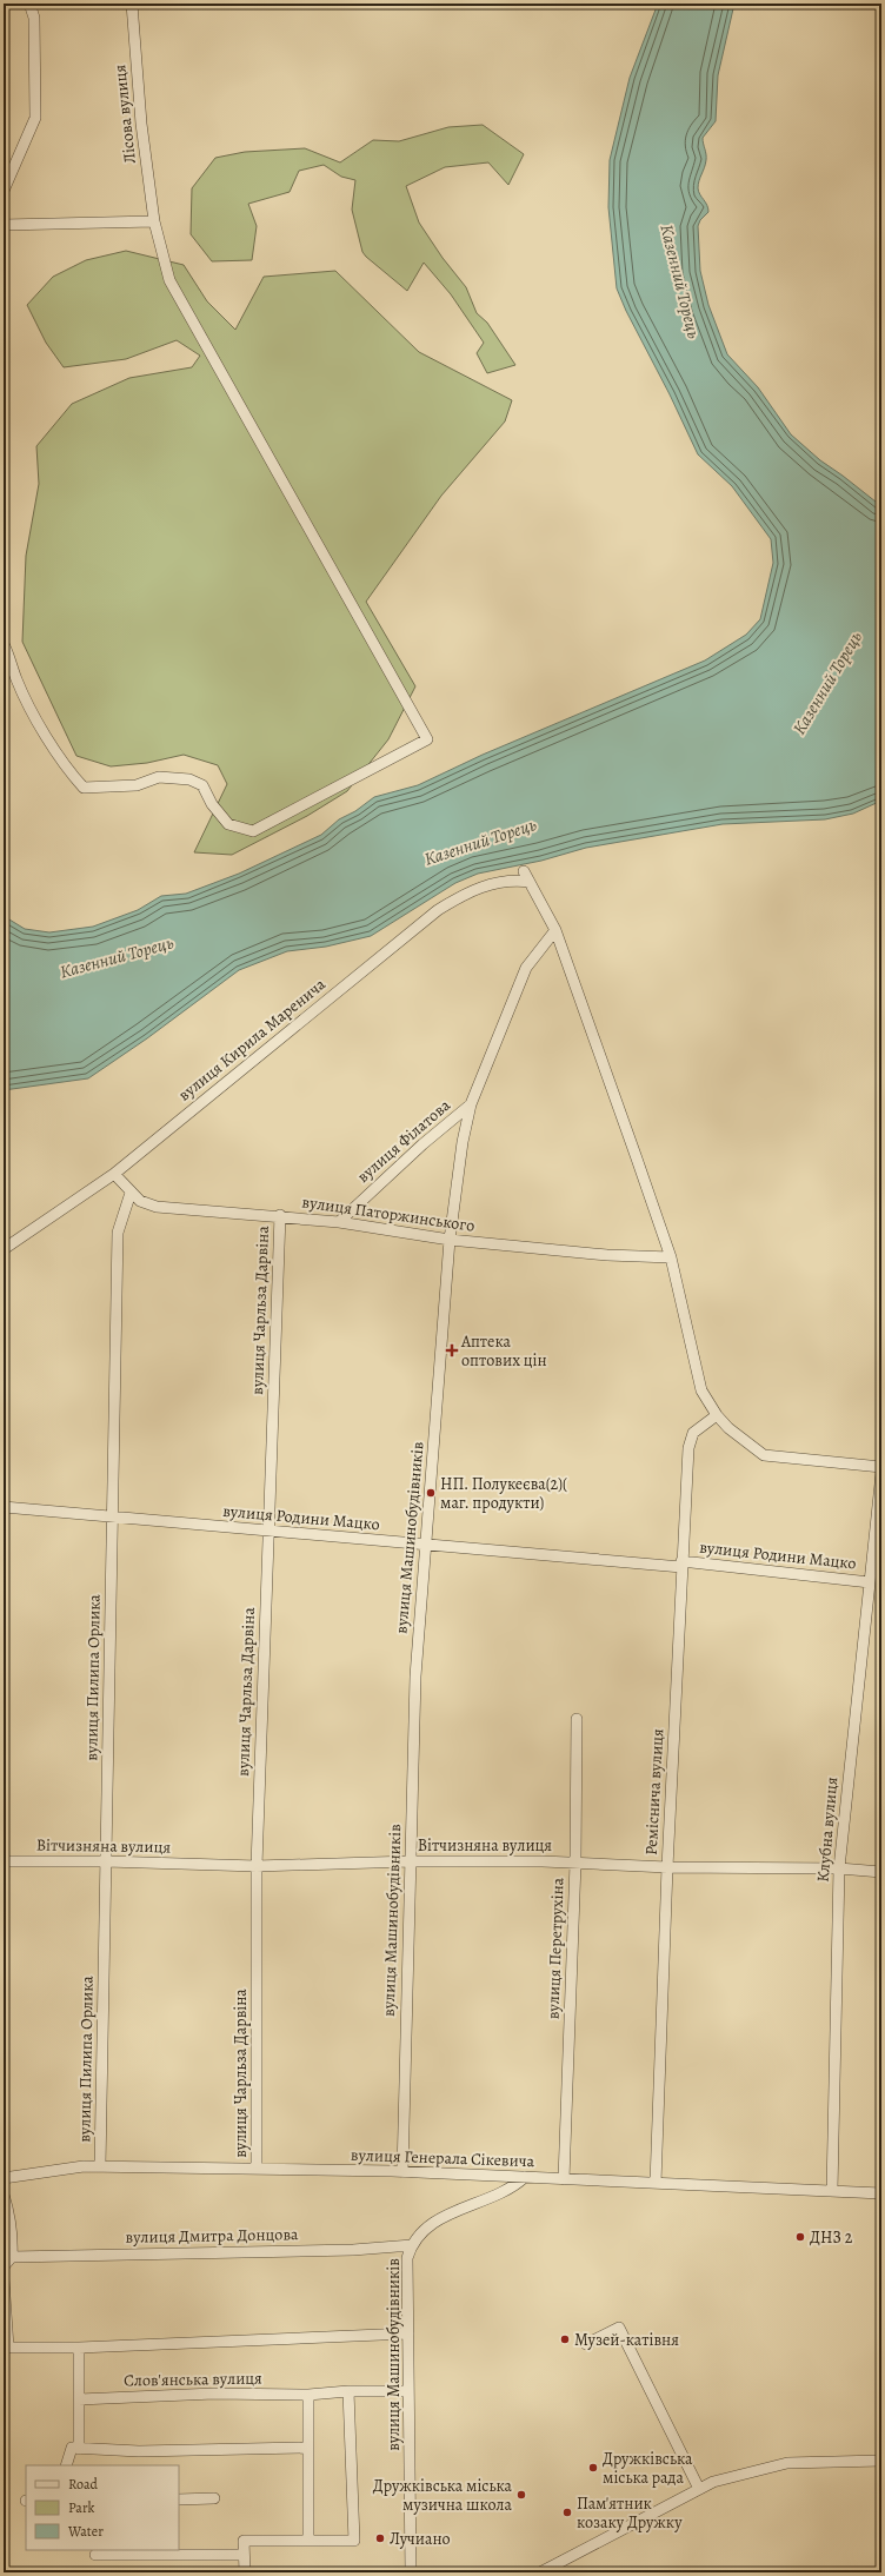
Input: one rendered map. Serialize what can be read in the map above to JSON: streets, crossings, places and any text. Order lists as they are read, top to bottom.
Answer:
{
  "streets": {
    "street": [
      "Лісова вулиця",
      "вулиця Кирила Маренича",
      "вулиця Філатова",
      "вулиця Паторжинського",
      "вулиця Чарльза Дарвіна",
      "вулиця Родини Мацко",
      "вулиця Машинобудівників",
      "вулиця Пилипа Орлика",
      "Реміснича вулиця",
      "Клубна вулиця",
      "Вітчизняна вулиця",
      "вулиця Перетрухіна",
      "вулиця Генерала Сікевича",
      "вулиця Дмитра Донцова",
      "Слов'янська вулиця"
    ]
  },
  "crossings": [
    ["вулиця Кирила Маренича", "вулиця Паторжинського"],
    ["вулиця Філатова", "вулиця Паторжинського"],
    ["вулиця Філатова", "вулиця Машинобудівників"],
    ["вулиця Паторжинського", "вулиця Чарльза Дарвіна"],
    ["вулиця Паторжинського", "вулиця Машинобудівників"],
    ["вулиця Паторжинського", "вулиця Пилипа Орлика"],
    ["вулиця Чарльза Дарвіна", "вулиця Родини Мацко"],
    ["вулиця Чарльза Дарвіна", "Вітчизняна вулиця"],
    ["вулиця Чарльза Дарвіна", "вулиця Генерала Сікевича"],
    ["вулиця Родини Мацко", "вулиця Машинобудівників"],
    ["вулиця Родини Мацко", "вулиця Пилипа Орлика"],
    ["вулиця Родини Мацко", "Реміснича вулиця"],
    ["вулиця Родини Мацко", "Клубна вулиця"],
    ["вулиця Машинобудівників", "Вітчизняна вулиця"],
    ["вулиця Машинобудівників", "вулиця Генерала Сікевича"],
    ["вулиця Машинобудівників", "вулиця Дмитра Донцова"],
    ["вулиця Машинобудівників", "Слов'янська вулиця"],
    ["вулиця Пилипа Орлика", "Вітчизняна вулиця"],
    ["вулиця Пилипа Орлика", "вулиця Генерала Сікевича"],
    ["Реміснича вулиця", "Вітчизняна вулиця"],
    ["Реміснича вулиця", "вулиця Генерала Сікевича"],
    ["Клубна вулиця", "Вітчизняна вулиця"],
    ["Клубна вулиця", "вулиця Генерала Сікевича"],
    ["Вітчизняна вулиця", "вулиця Перетрухіна"],
    ["вулиця Перетрухіна", "вулиця Генерала Сікевича"]
  ],
  "water": ["Казенний Торець"],
  "places": {
    "health": ["Аптека оптових цін"],
    "other": [
      "НП. Полукеєва(2)( маг. продукти)",
      "ДНЗ 2",
      "Музей-катівня",
      "Дружківська міська рада",
      "Дружківська міська музична школа",
      "Пам'ятник козаку Дружку",
      "Лучиано"
    ]
  },
  "legend": ["Road", "Park", "Water"]
}
